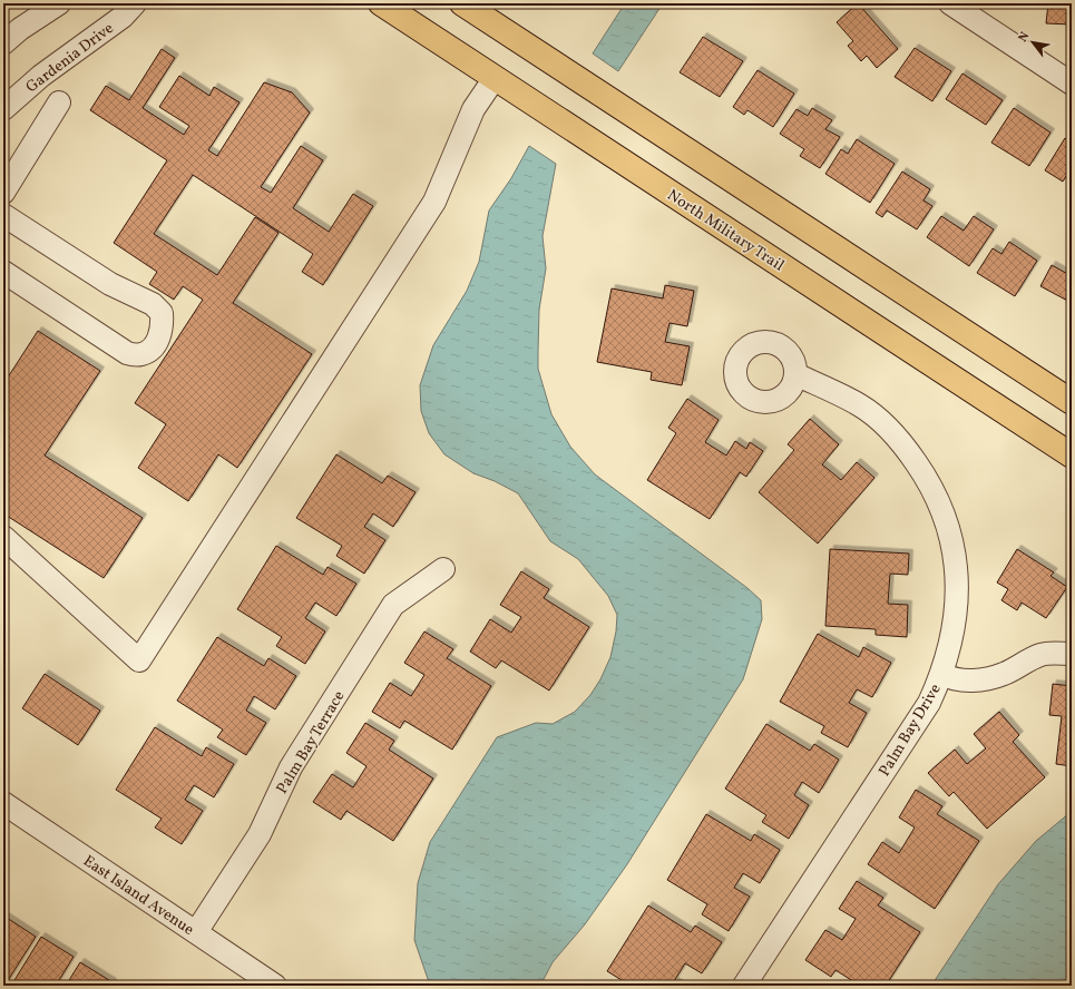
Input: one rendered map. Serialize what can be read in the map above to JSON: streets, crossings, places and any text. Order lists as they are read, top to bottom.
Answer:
{
  "streets": {
    "main road": ["North Military Trail"],
    "street": [
      "Gardenia Drive",
      "Palm Bay Drive",
      "Palm Bay Terrace",
      "East Island Avenue"
    ]
  },
  "crossings": [
    ["Palm Bay Terrace", "East Island Avenue"]
  ],
  "north": "top left"
}
